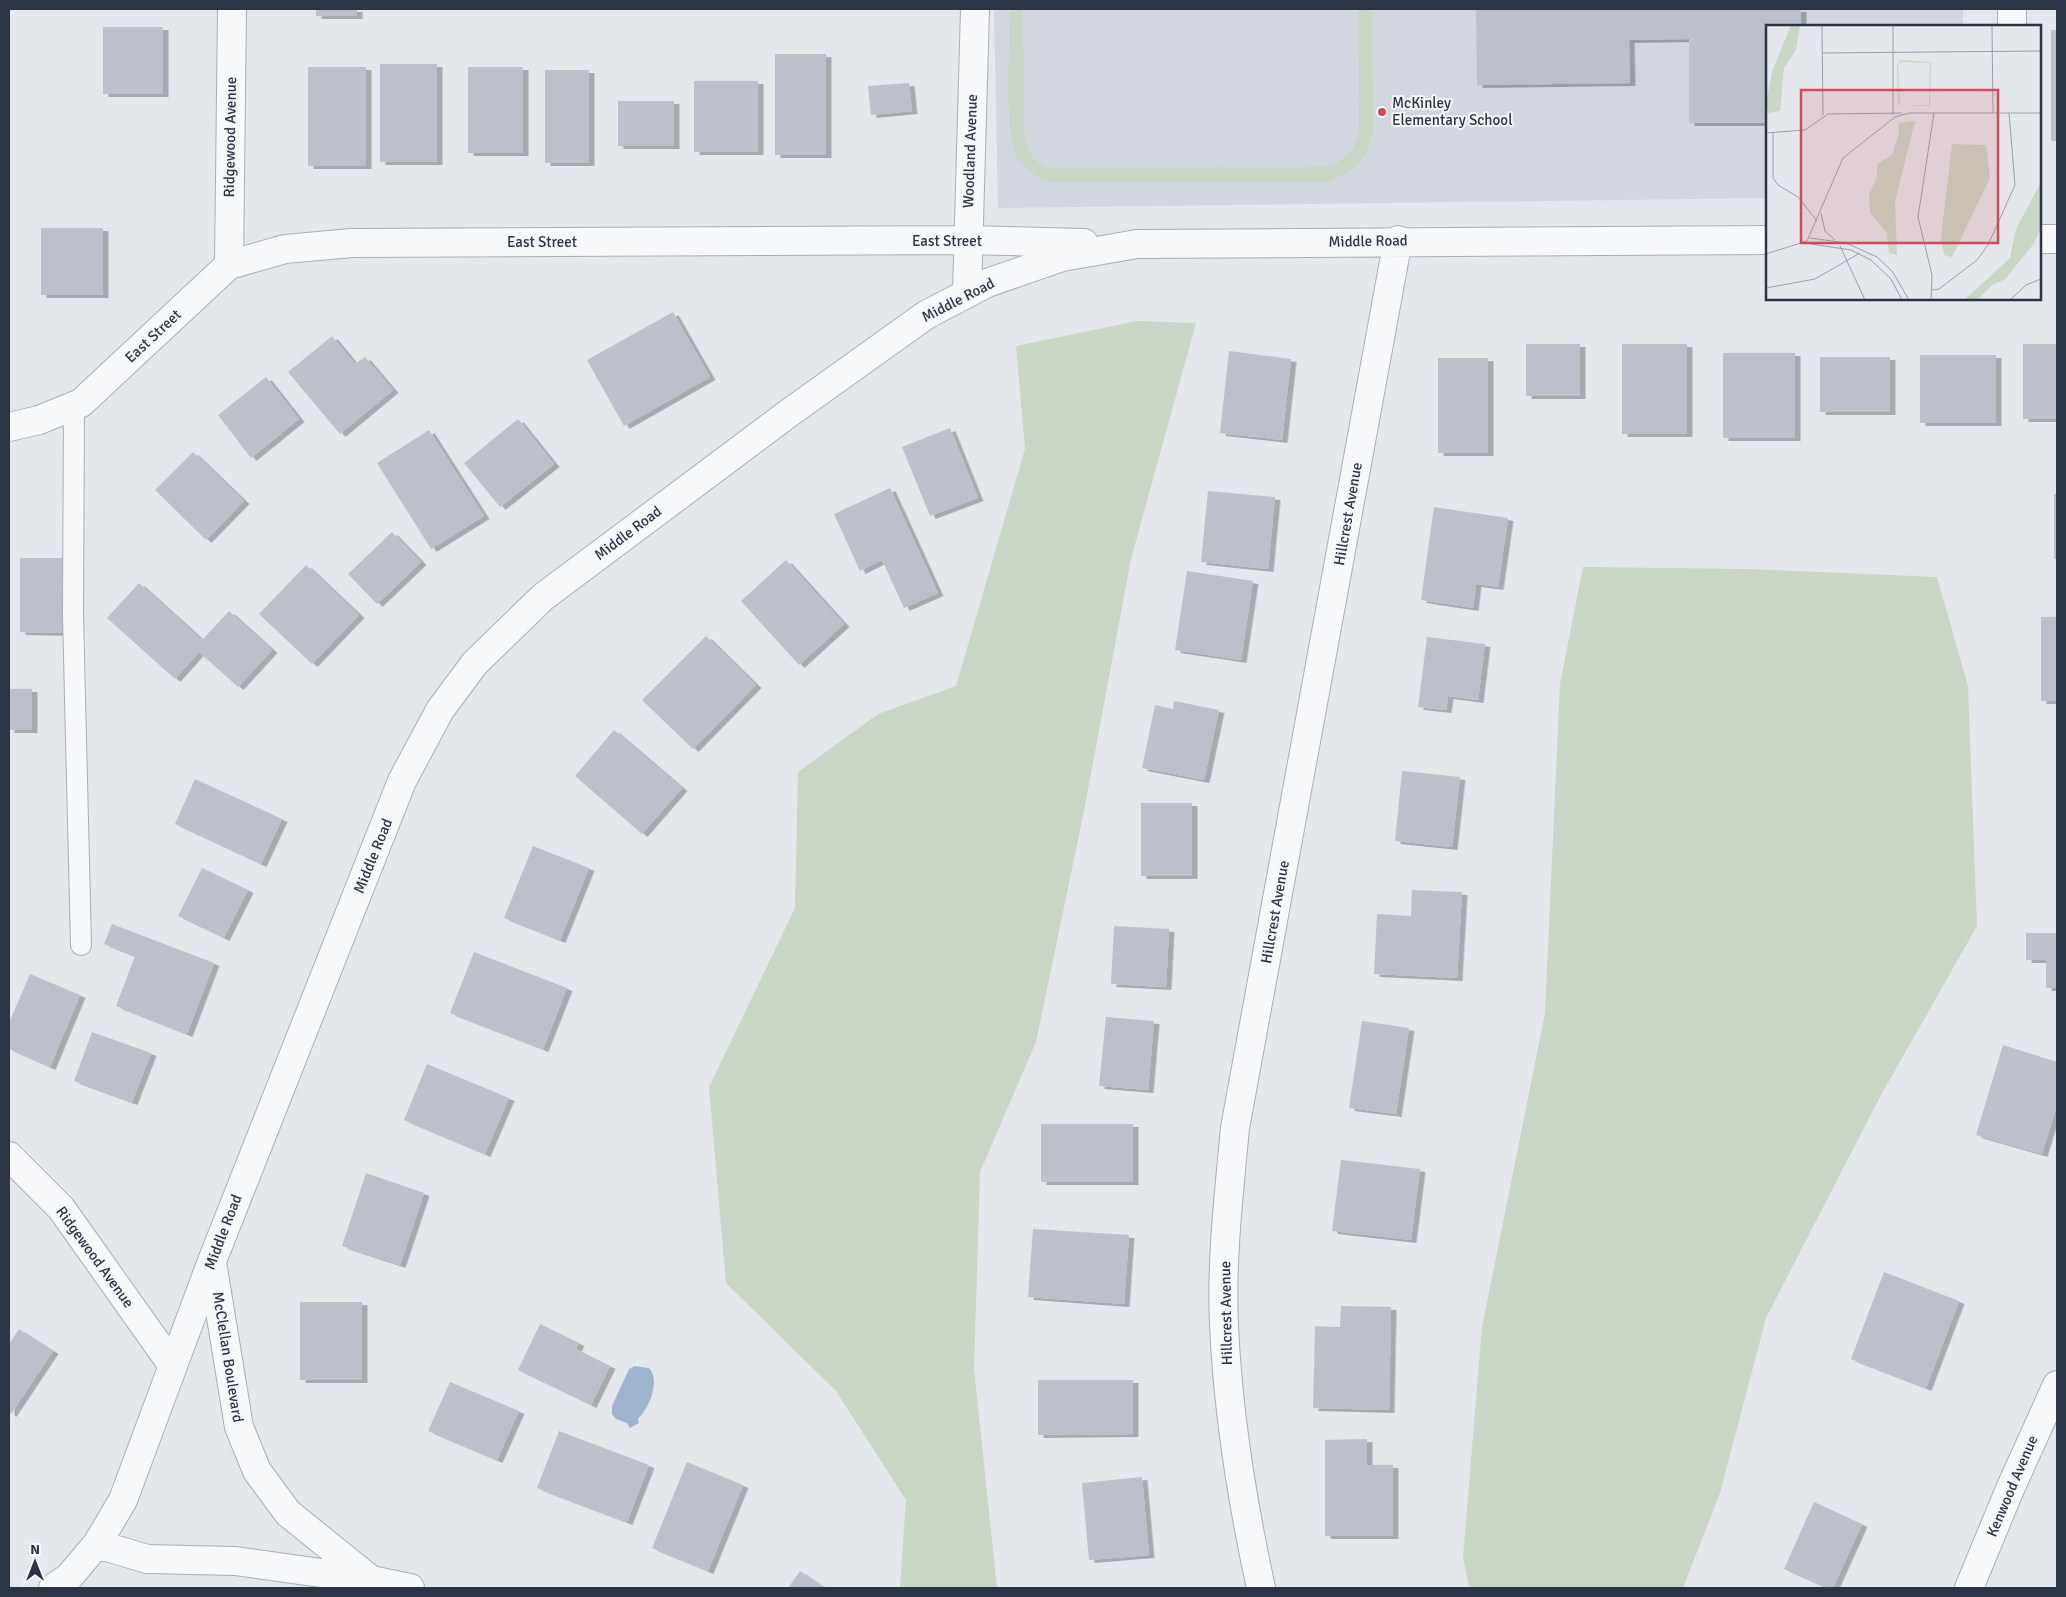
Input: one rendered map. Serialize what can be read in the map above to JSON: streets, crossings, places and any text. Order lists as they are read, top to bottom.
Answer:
{
  "streets": {
    "street": [
      "Ridgewood Avenue",
      "Woodland Avenue",
      "East Street",
      "Middle Road",
      "Hillcrest Avenue",
      "McClellan Boulevard",
      "Kenwood Avenue"
    ]
  },
  "crossings": [
    ["Ridgewood Avenue", "East Street"],
    ["Ridgewood Avenue", "Middle Road"],
    ["Woodland Avenue", "East Street"],
    ["Woodland Avenue", "Middle Road"],
    ["East Street", "Middle Road"],
    ["Middle Road", "Hillcrest Avenue"],
    ["Middle Road", "McClellan Boulevard"]
  ],
  "places": ["McKinley Elementary School"],
  "north": "top"
}
